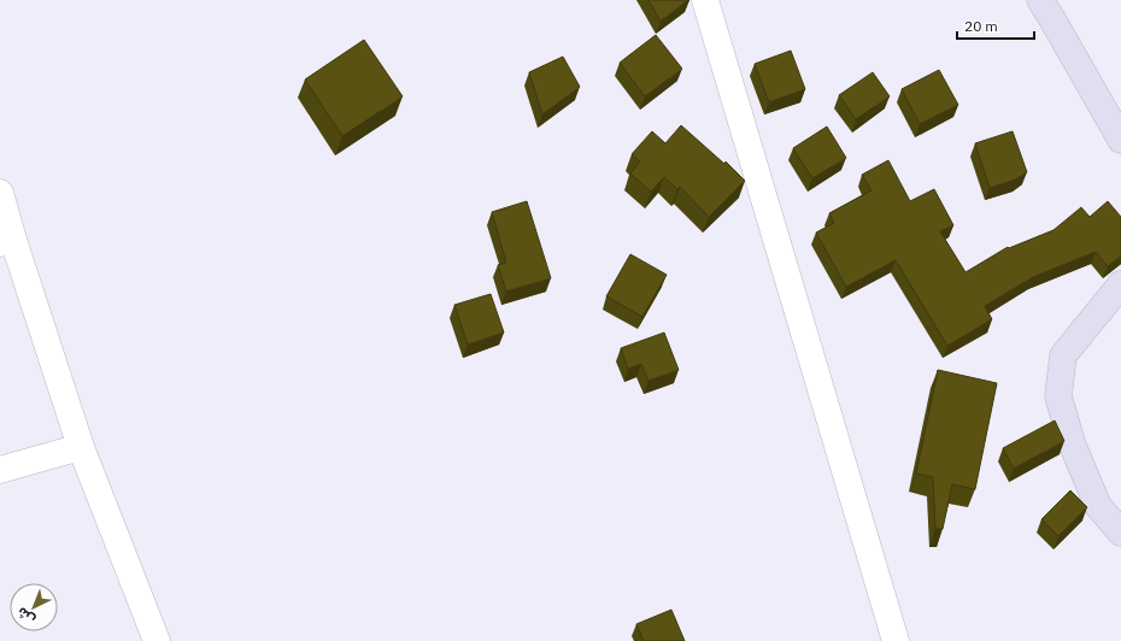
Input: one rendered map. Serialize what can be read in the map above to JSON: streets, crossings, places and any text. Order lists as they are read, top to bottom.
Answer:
{
  "scale_bar": "20 m",
  "north": "bottom left"
}
